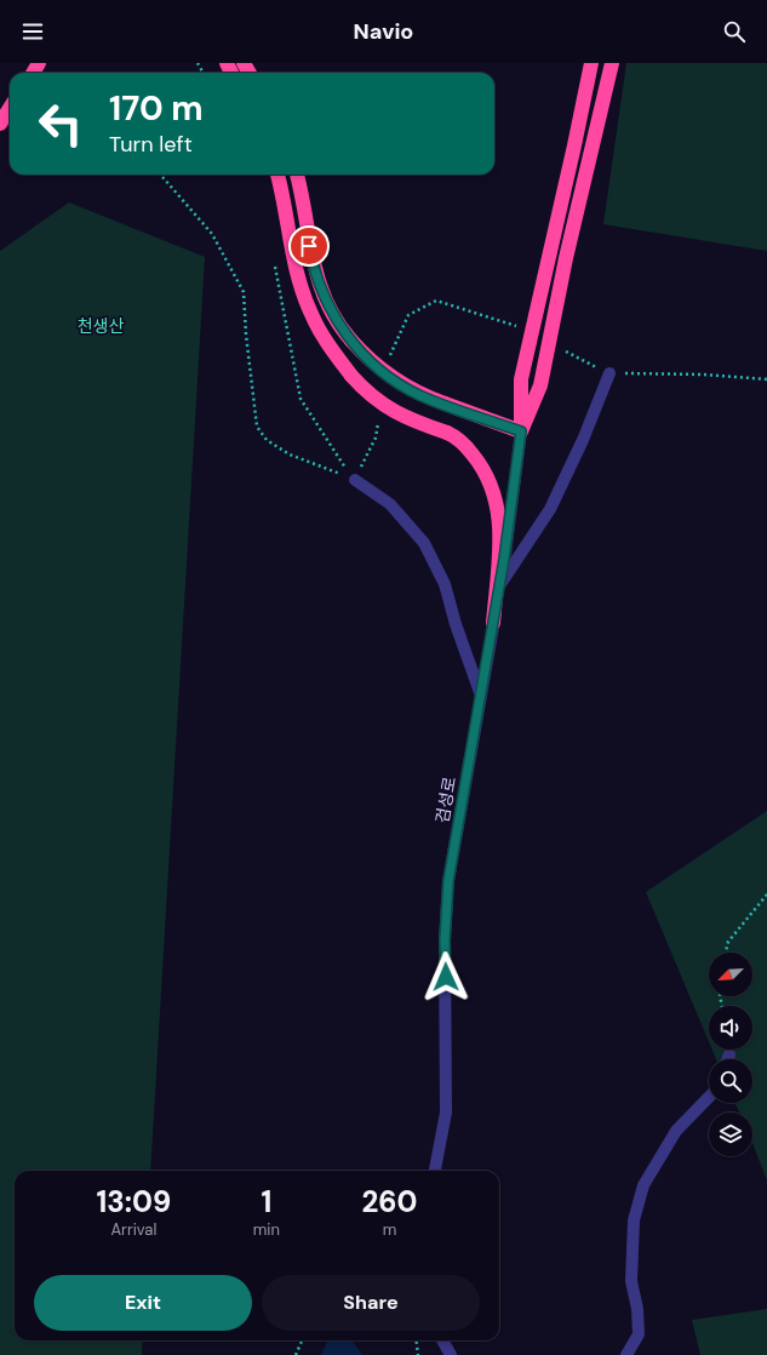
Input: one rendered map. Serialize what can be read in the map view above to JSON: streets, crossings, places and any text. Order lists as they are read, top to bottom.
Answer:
{
  "streets": {
    "street": ["검성로"]
  },
  "parks": ["천생산"],
  "north": "bottom left",
  "page": {
    "header": "Navio",
    "turn": ["170 m", "Turn left"],
    "eta": [
      "13:09",
      "Arrival",
      "1",
      "min",
      "260",
      "m"
    ],
    "buttons": ["Exit", "Share"]
  }
}
